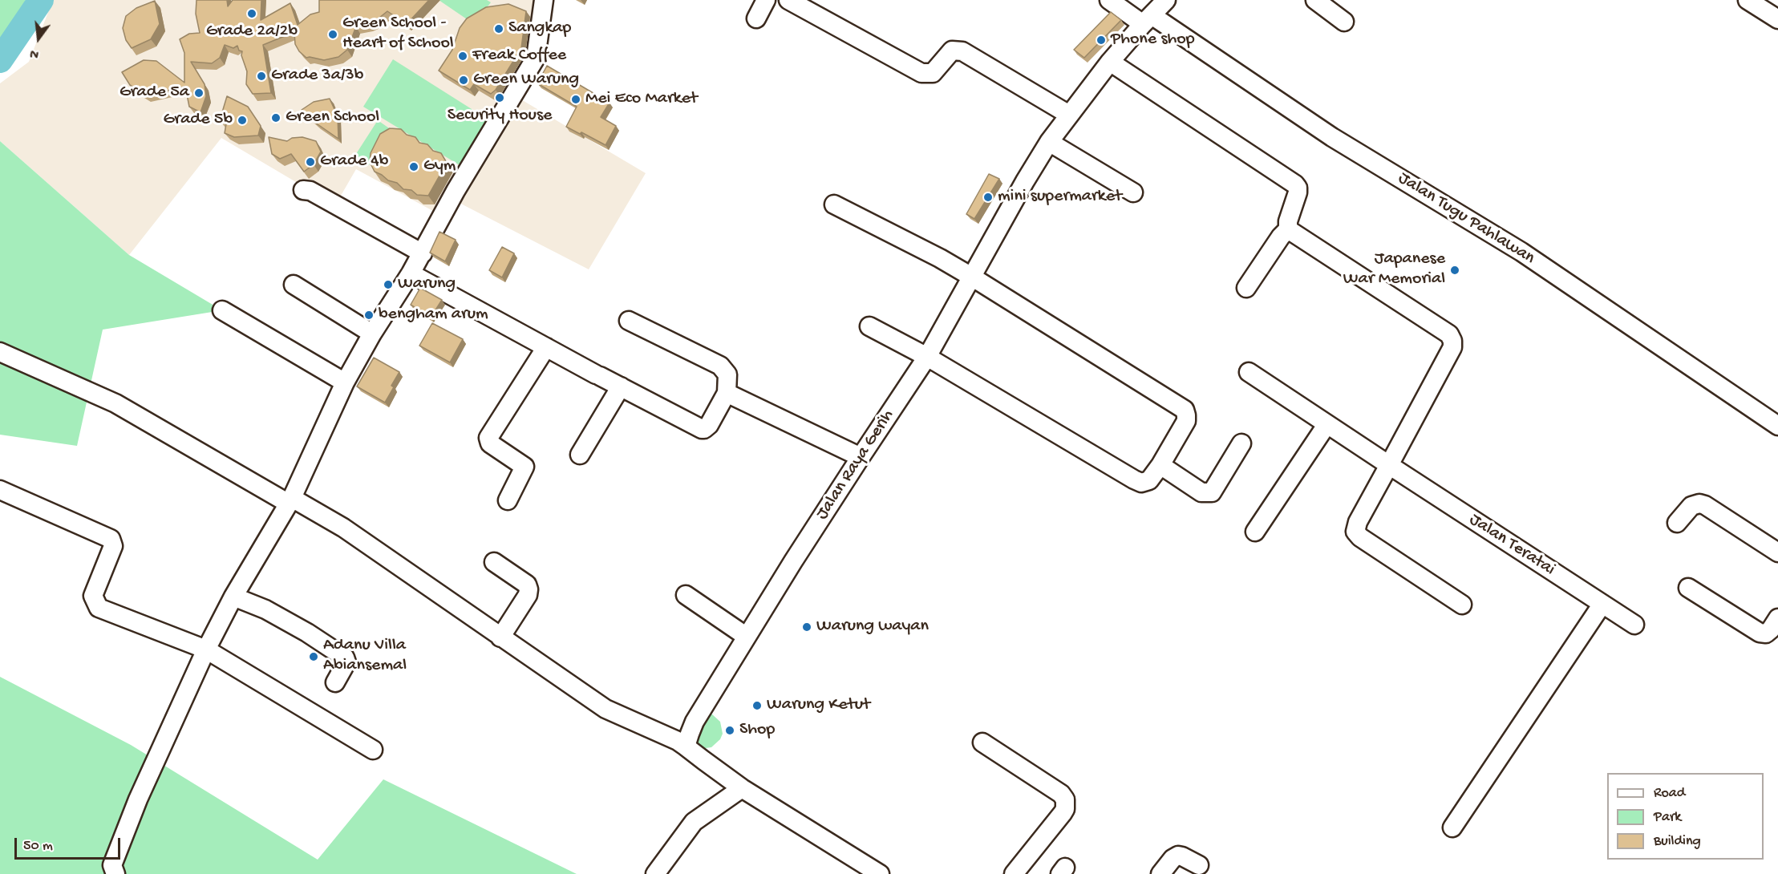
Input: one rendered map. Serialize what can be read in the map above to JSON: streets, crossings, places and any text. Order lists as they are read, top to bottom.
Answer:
{
  "streets": {
    "street": ["Jalan Tugu Pahlawan", "Jalan Raya Gerih", "Jalan Teratai"]
  },
  "crossings": [
    ["Jalan Tugu Pahlawan", "Jalan Raya Gerih"]
  ],
  "places": [
    "Grade 2a/2b",
    "Sangkap",
    "Green School - Heart of School",
    "Phone shop",
    "Freak Coffee",
    "Grade 3a/3b",
    "Green Warung",
    "Grade 5a",
    "Security House",
    "Mei Eco Market",
    "Green School",
    "Grade 5b",
    "Grade 4b",
    "Gym",
    "mini supermarket",
    "Japanese War Memorial",
    "Warung",
    "bengham arum",
    "Warung wayan",
    "Adanu Villa Abiansemal",
    "Warung Ketut",
    "Shop"
  ],
  "legend": ["Road", "Park", "Building"],
  "scale_bar": "50 m",
  "north": "bottom"
}
